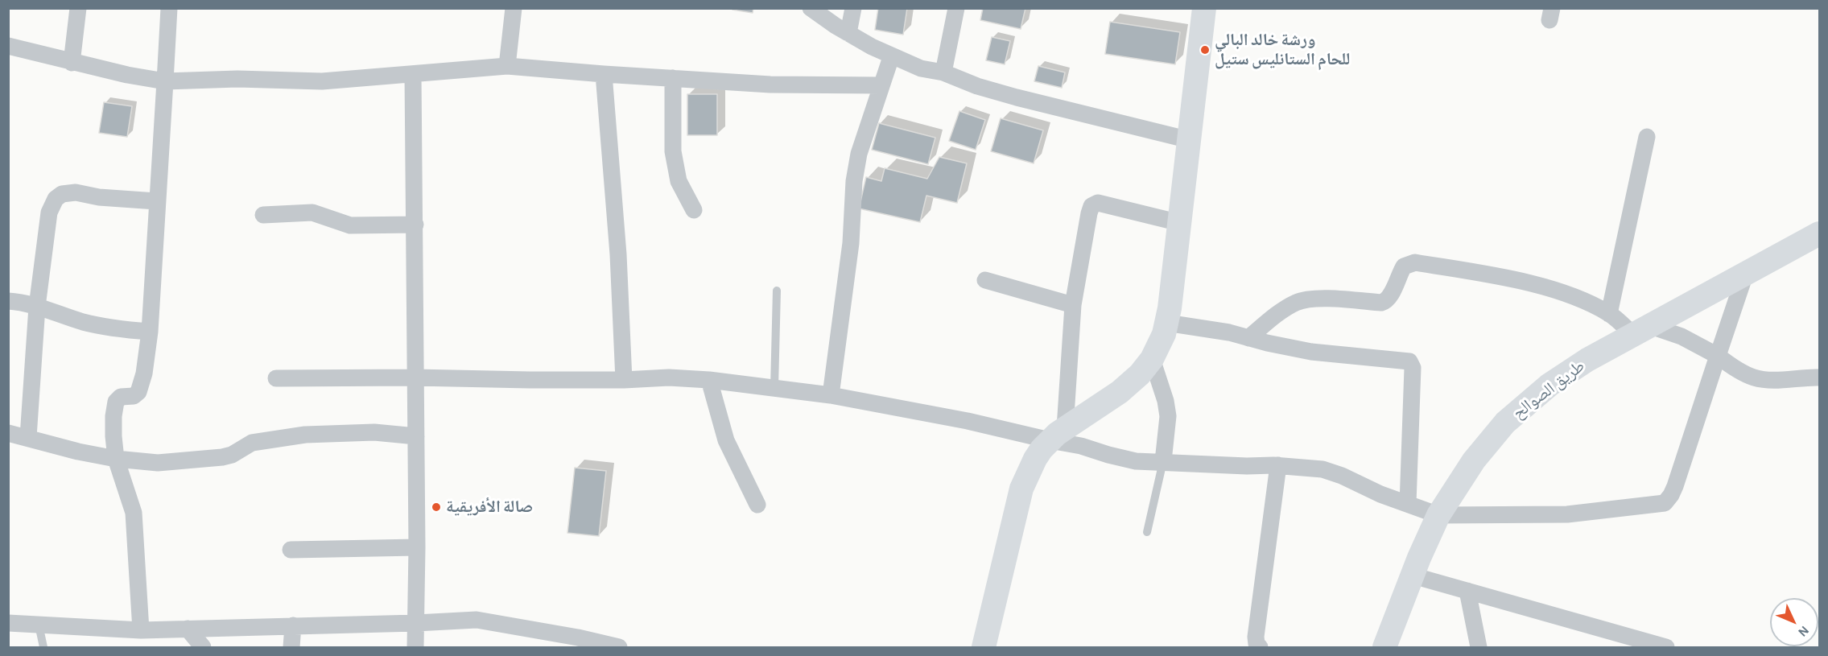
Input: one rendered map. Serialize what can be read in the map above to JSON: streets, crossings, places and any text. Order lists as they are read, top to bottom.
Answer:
{
  "streets": {
    "street": ["طريق الصوالح"]
  },
  "places": ["ورشة خالد البالي للحام الستانليس ستيل", "صالة الأفريقية"],
  "north": "bottom right"
}
